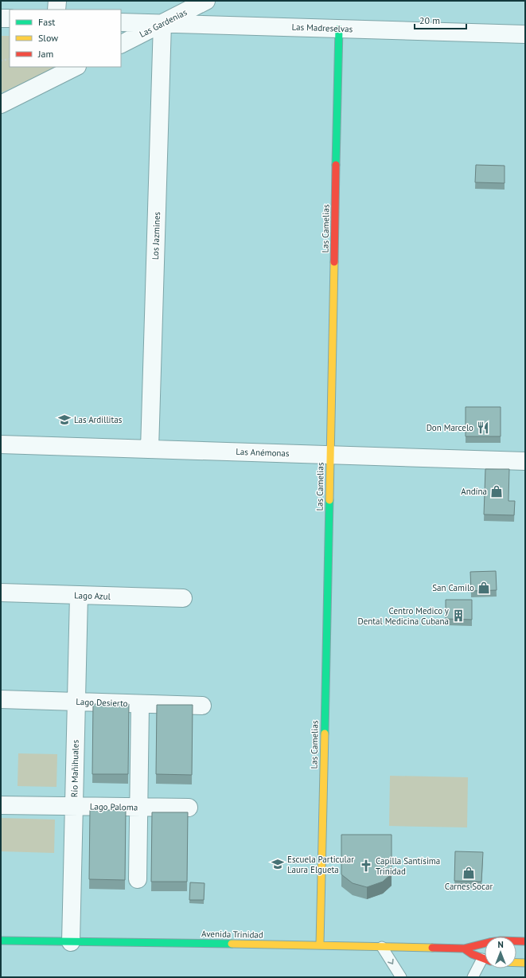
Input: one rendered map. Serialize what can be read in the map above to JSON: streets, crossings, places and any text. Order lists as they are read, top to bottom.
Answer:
{
  "streets": {
    "street": [
      "Las Gardenias",
      "Las Madreselvas",
      "Las Camelias",
      "Los Jazmines",
      "Las Anémonas",
      "Lago Azul",
      "Lago Desierto",
      "Río Mañihuales",
      "Lago Paloma",
      "Avenida Trinidad"
    ]
  },
  "crossings": [
    ["Las Gardenias", "Las Madreselvas"],
    ["Las Gardenias", "Los Jazmines"],
    ["Las Madreselvas", "Las Camelias"],
    ["Las Madreselvas", "Los Jazmines"],
    ["Las Camelias", "Las Anémonas"],
    ["Las Camelias", "Avenida Trinidad"],
    ["Los Jazmines", "Las Anémonas"],
    ["Lago Azul", "Río Mañihuales"],
    ["Lago Desierto", "Río Mañihuales"],
    ["Río Mañihuales", "Lago Paloma"],
    ["Río Mañihuales", "Avenida Trinidad"]
  ],
  "places": {
    "school or university": ["Las Ardillitas", "Escuela Particular Laura Elgueta"],
    "restaurant": ["Don Marcelo"],
    "shop": ["Andína", "San Camilo", "Carnes Socar"],
    "building": ["Centro Medico y Dental Medicina Cubana"],
    "church": ["Capilla Santísima Trinidad"]
  },
  "legend": ["Fast", "Slow", "Jam"],
  "scale_bar": "20 m",
  "north": "top"
}
